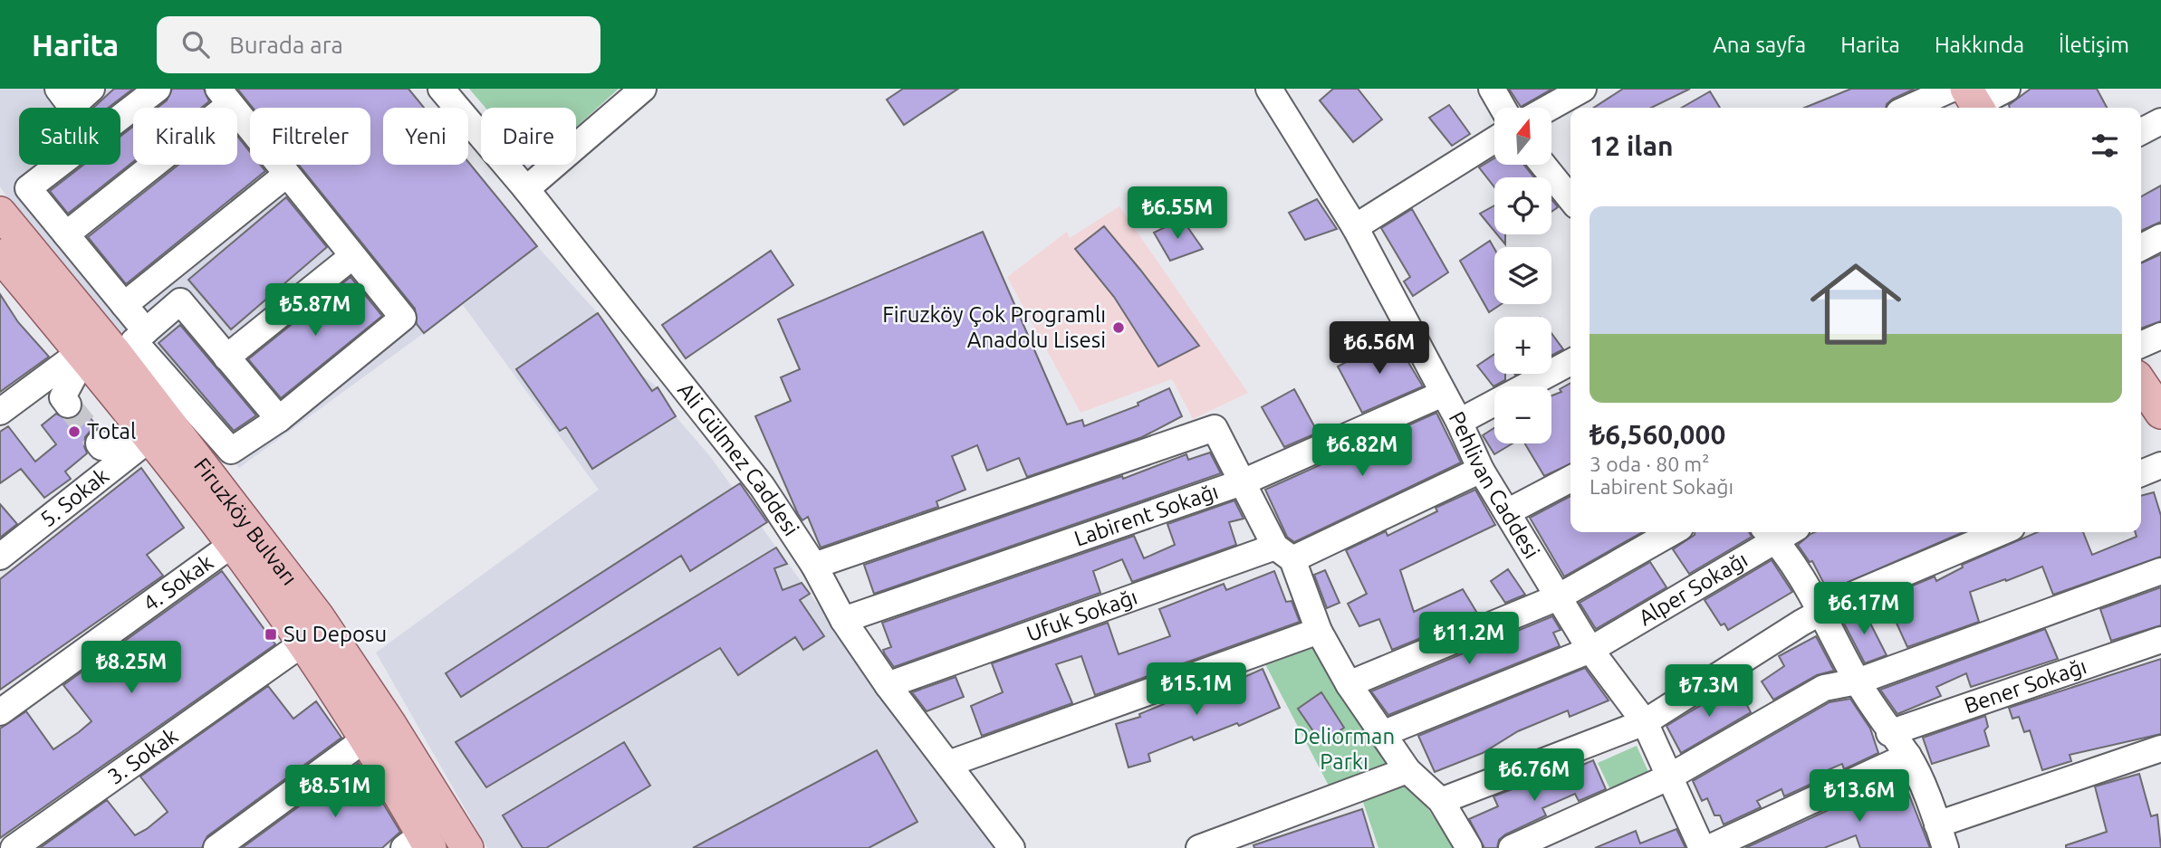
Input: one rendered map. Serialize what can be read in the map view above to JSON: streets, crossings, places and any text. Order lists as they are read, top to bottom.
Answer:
{
  "streets": {
    "main road": ["Firuzköy Bulvarı"],
    "street": [
      "Ali Gülmez Caddesi",
      "Pehlivan Caddesi",
      "5. Sokak",
      "Labirent Sokağı",
      "4. Sokak",
      "Alper Sokağı",
      "Ufuk Sokağı",
      "Bener Sokağı",
      "3. Sokak"
    ]
  },
  "crossings": [
    ["Ali Gülmez Caddesi", "Labirent Sokağı"],
    ["Ali Gülmez Caddesi", "Ufuk Sokağı"],
    ["Pehlivan Caddesi", "Labirent Sokağı"],
    ["Pehlivan Caddesi", "Alper Sokağı"],
    ["Pehlivan Caddesi", "Ufuk Sokağı"]
  ],
  "parks": ["Deliorman Parkı"],
  "places": {
    "other": ["Firuzköy Çok Programlı Anadolu Lisesi", "Total"],
    "transit": ["Su Deposu"]
  },
  "north": "top",
  "page": {
    "header": "Harita",
    "search": "Burada ara",
    "nav": [
      "Ana sayfa",
      "Harita",
      "Hakkında",
      "İletişim"
    ],
    "map_buttons": ["+", "−"],
    "chip": [
      "Satılık",
      "Kiralık",
      "Filtreler",
      "Yeni",
      "Daire"
    ],
    "heading": "12 ilan",
    "list": [
      {
        "name": "₺6,560,000",
        "note": "3 oda · 80 m² · Labirent Sokağı"
      }
    ],
    "price": [
      "₺6.55M",
      "₺5.87M",
      "₺6.56M",
      "₺6.82M",
      "₺6.17M",
      "₺11.2M",
      "₺8.25M",
      "₺15.1M",
      "₺7.3M",
      "₺6.76M",
      "₺8.51M",
      "₺13.6M"
    ]
  }
}
